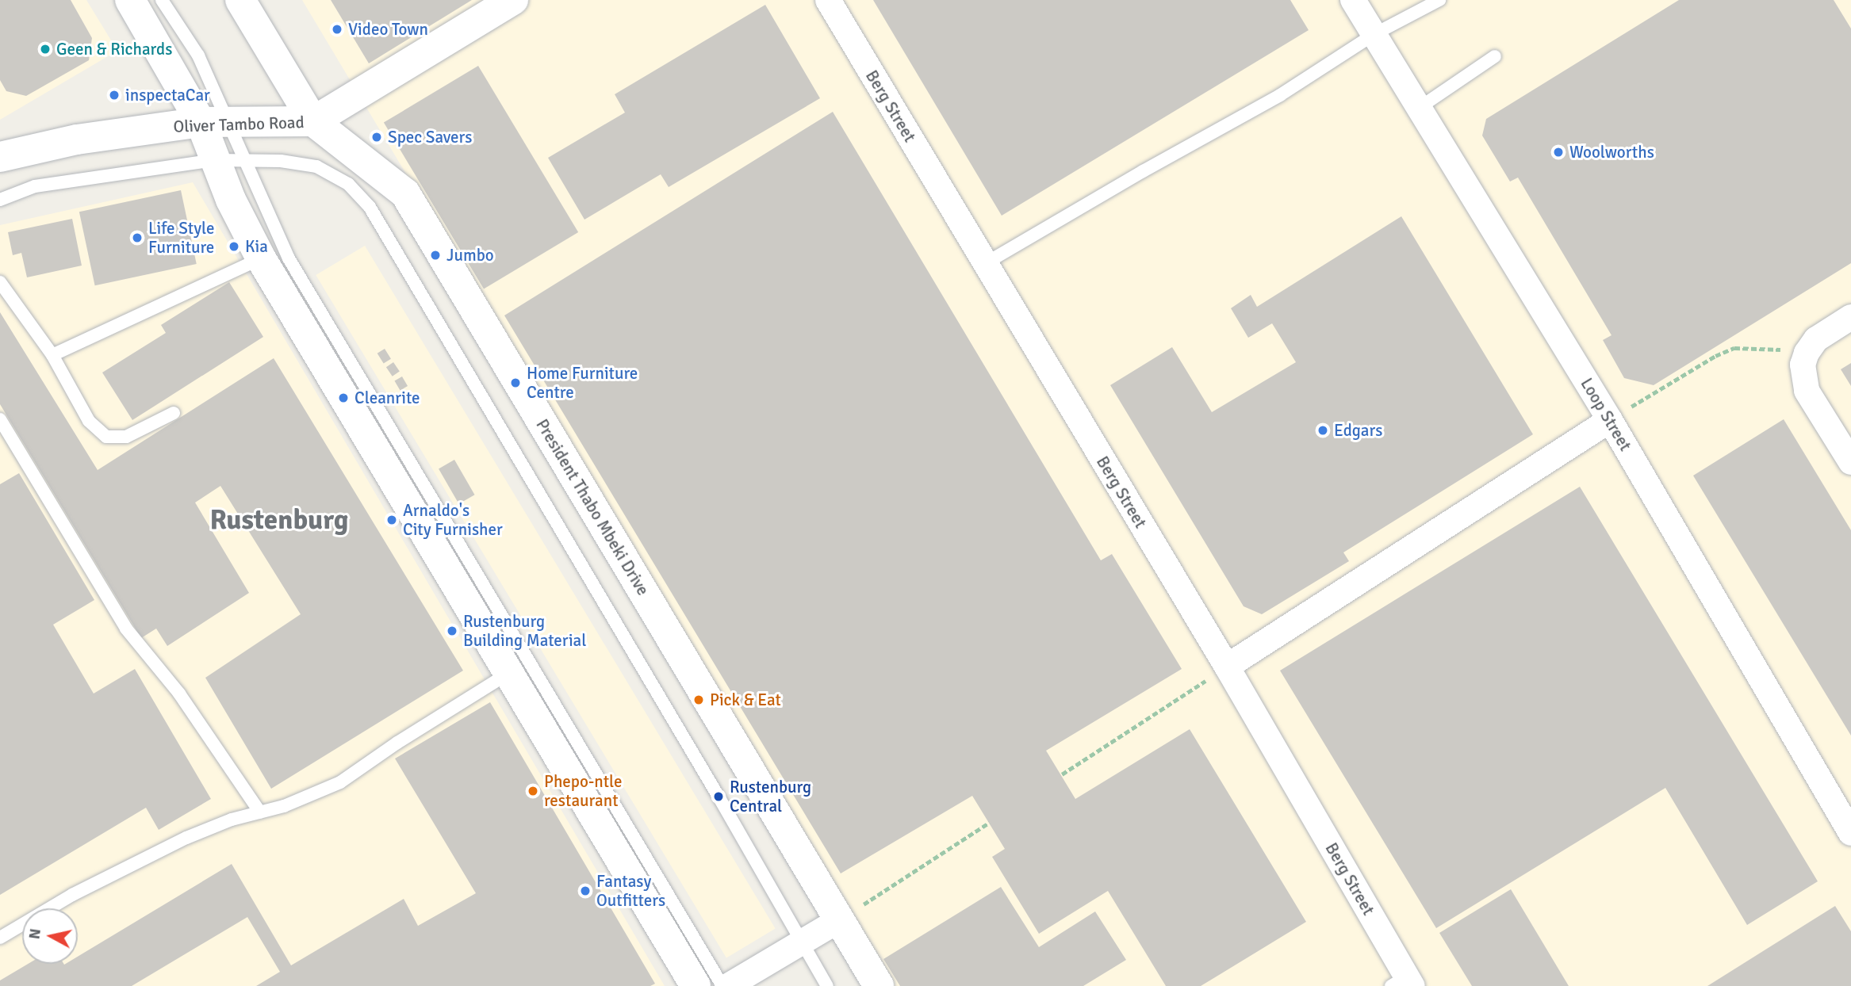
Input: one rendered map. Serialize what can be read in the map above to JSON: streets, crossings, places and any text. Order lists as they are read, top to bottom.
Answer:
{
  "streets": {
    "street": [
      "Berg Street",
      "Oliver Tambo Road",
      "Loop Street",
      "President Thabo Mbeki Drive"
    ]
  },
  "crossings": [
    ["Oliver Tambo Road", "President Thabo Mbeki Drive"]
  ],
  "districts": ["Rustenburg"],
  "places": [
    "Video Town",
    "Geen & Richards",
    "inspectaCar",
    "Spec Savers",
    "Woolworths",
    "Life Style Furniture",
    "Kia",
    "Jumbo",
    "Home Furniture Centre",
    "Cleanrite",
    "Edgars",
    "Arnaldo's City Furnisher",
    "Rustenburg Building Material",
    "Pick & Eat",
    "Phepo-ntle restaurant",
    "Rustenburg Central",
    "Fantasy Outfitters"
  ],
  "north": "left"
}
